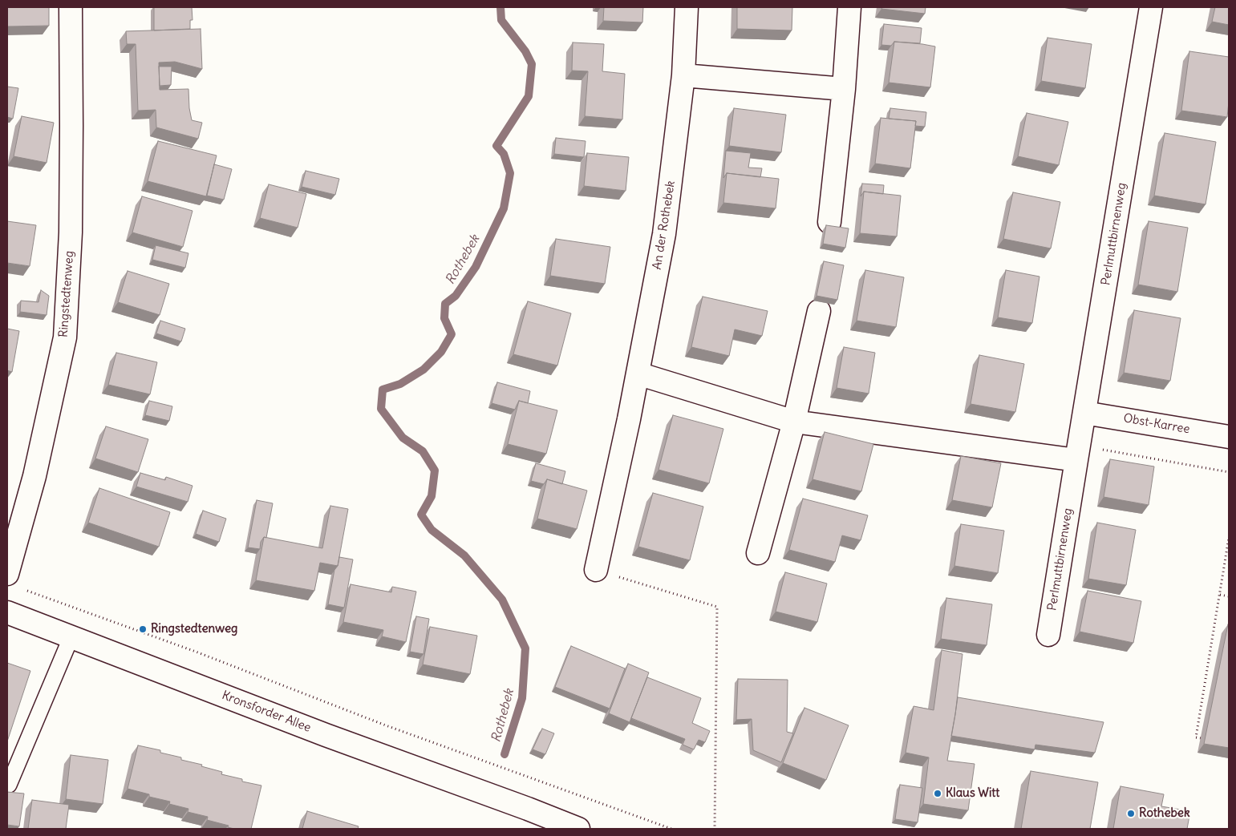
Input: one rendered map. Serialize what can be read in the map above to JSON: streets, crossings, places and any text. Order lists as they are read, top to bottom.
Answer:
{
  "streets": {
    "street": [
      "An der Rothebek",
      "Perlmuttbirnenweg",
      "Ringstedtenweg",
      "Obst-Karree",
      "Kronsforder Allee"
    ]
  },
  "crossings": [
    ["Perlmuttbirnenweg", "Obst-Karree"]
  ],
  "water": ["Rothebek"],
  "places": ["Ringstedtenweg", "Klaus Witt", "Rothebek"]
}
